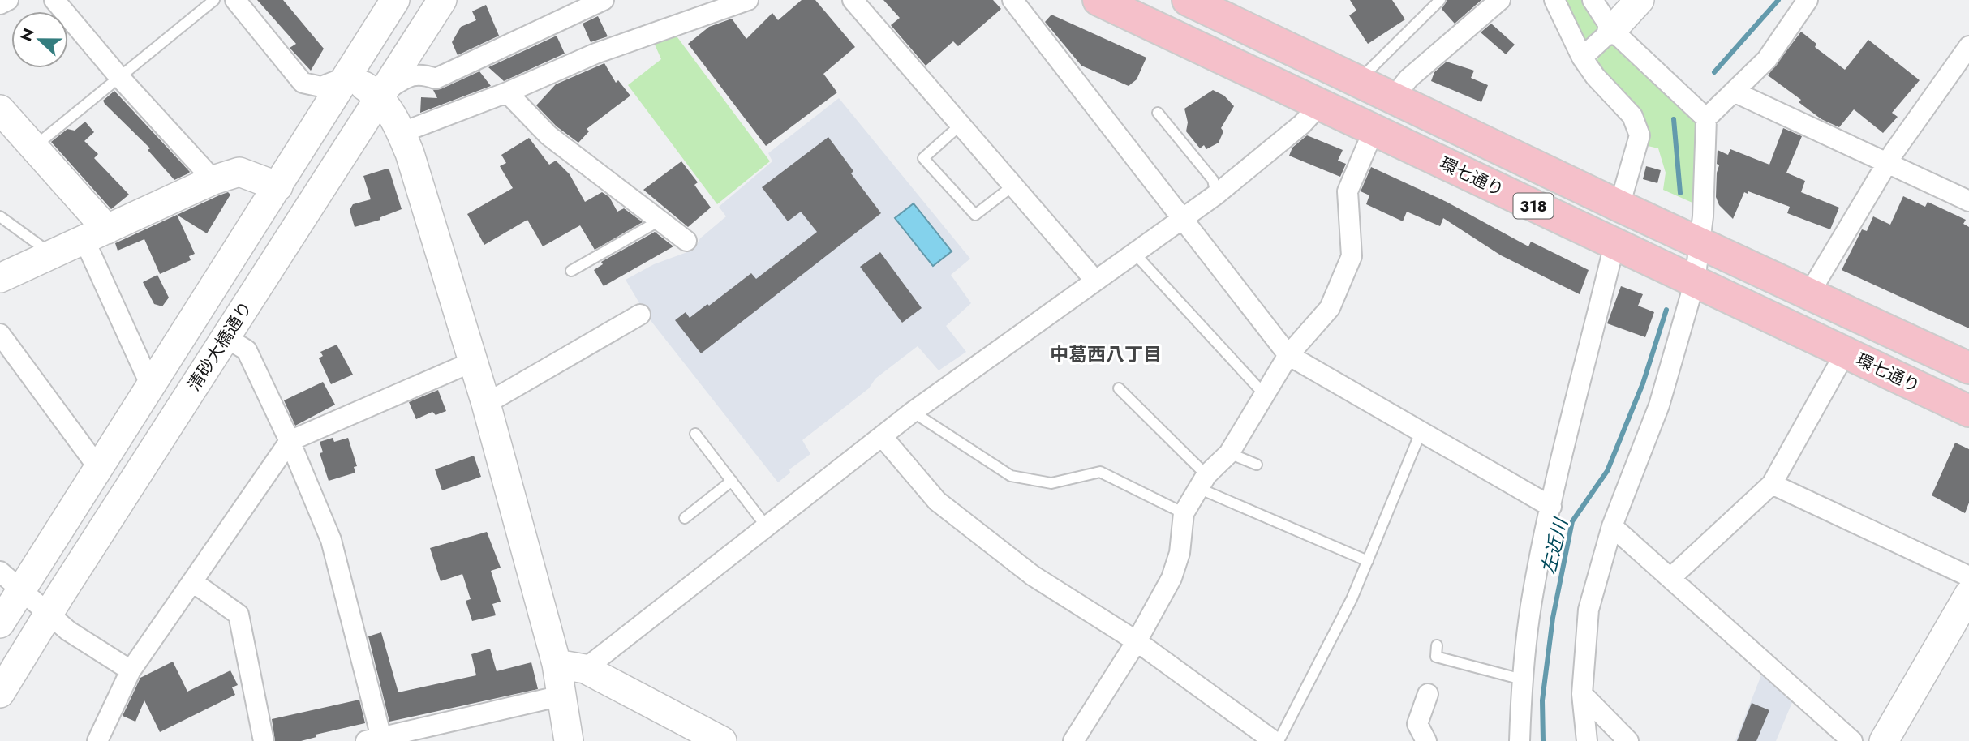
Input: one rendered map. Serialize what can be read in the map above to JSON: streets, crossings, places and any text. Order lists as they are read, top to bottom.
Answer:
{
  "streets": {
    "main road": ["環七通り", "318", "清砂大橋通り"]
  },
  "districts": ["中葛西八丁目"],
  "water": ["左近川"],
  "north": "left"
}
